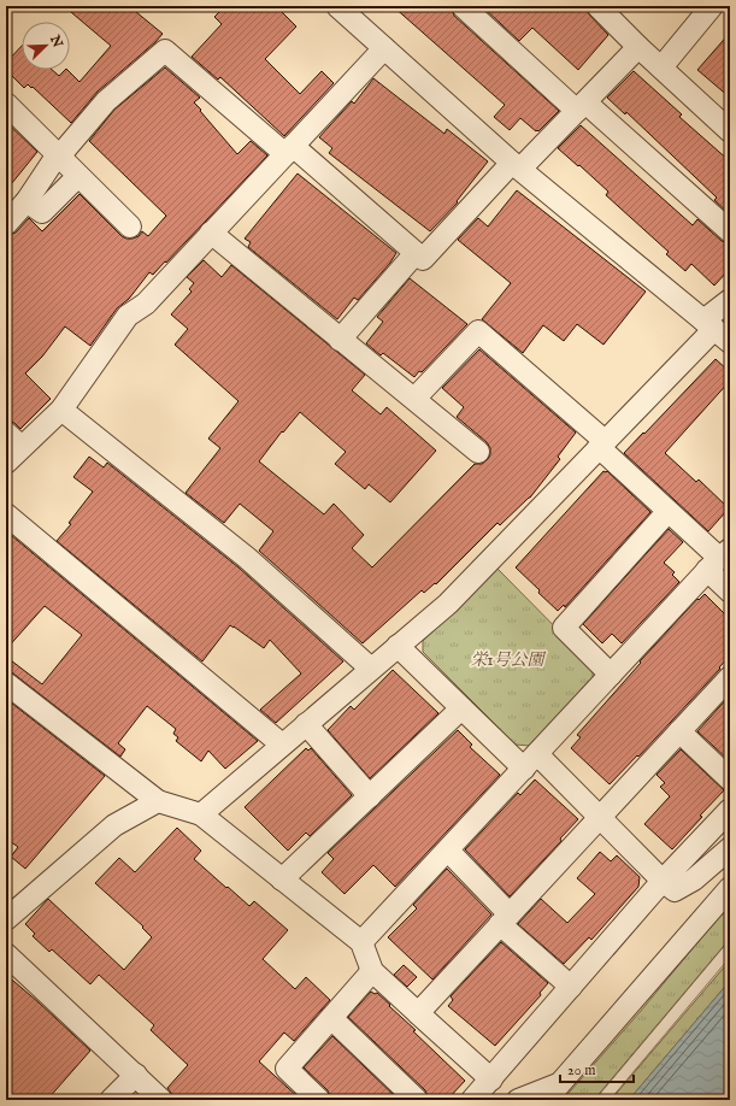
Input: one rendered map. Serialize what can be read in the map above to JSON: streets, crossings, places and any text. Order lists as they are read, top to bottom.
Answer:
{
  "parks": ["栄1号公園"],
  "scale_bar": "20 m",
  "north": "top right"
}
